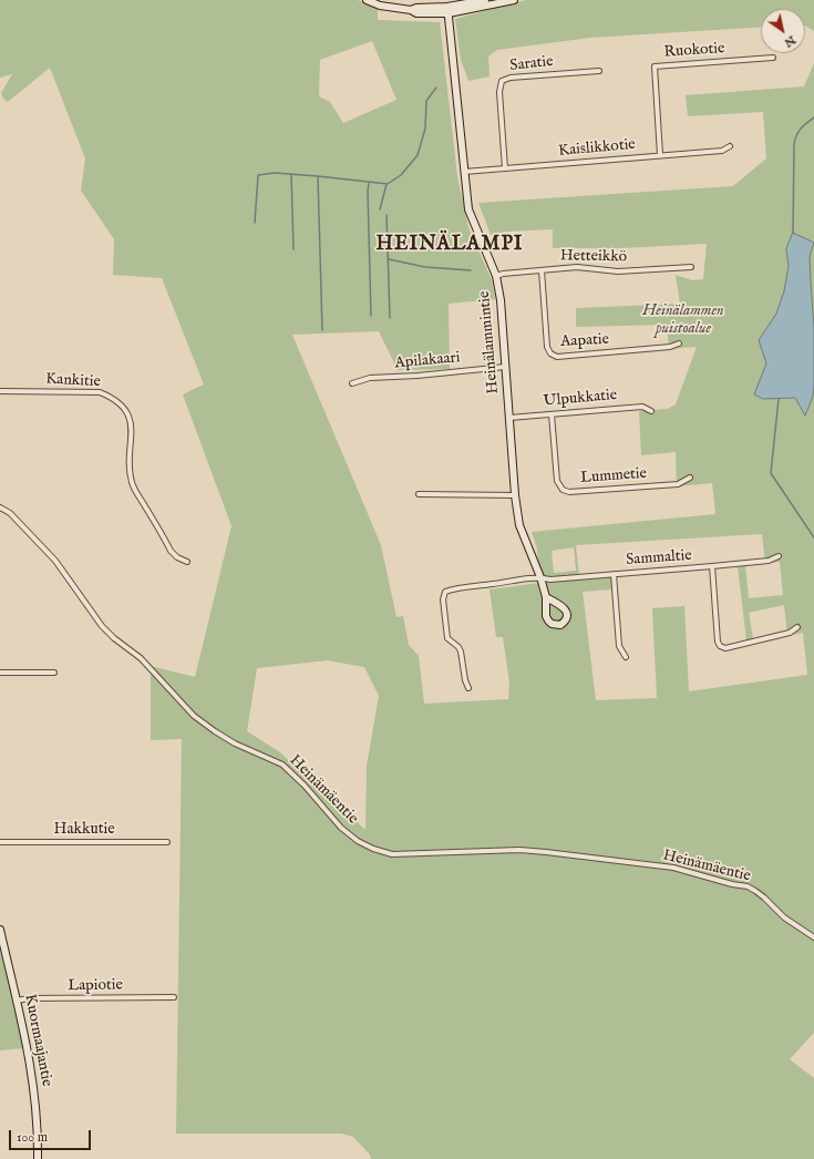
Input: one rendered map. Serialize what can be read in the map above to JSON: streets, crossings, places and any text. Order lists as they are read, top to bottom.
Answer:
{
  "streets": {
    "street": [
      "Ruokotie",
      "Saratie",
      "Kaislikkotie",
      "Hetteikkö",
      "Aapatie",
      "Heinälammintie",
      "Apilakaari",
      "Kankitie",
      "Ulpukkatie",
      "Lummetie",
      "Sammaltie",
      "Heinämäentie",
      "Hakkutie",
      "Lapiotie",
      "Kuormaajantie"
    ]
  },
  "crossings": [
    ["Ruokotie", "Kaislikkotie"],
    ["Saratie", "Kaislikkotie"],
    ["Kaislikkotie", "Heinälammintie"],
    ["Hetteikkö", "Aapatie"],
    ["Hetteikkö", "Heinälammintie"],
    ["Heinälammintie", "Apilakaari"],
    ["Heinälammintie", "Ulpukkatie"],
    ["Heinälammintie", "Sammaltie"],
    ["Ulpukkatie", "Lummetie"],
    ["Lapiotie", "Kuormaajantie"]
  ],
  "districts": ["HEINÄLAMPI"],
  "parks": ["Heinälammen puistoalue"],
  "scale_bar": "100 m",
  "north": "bottom right"
}
